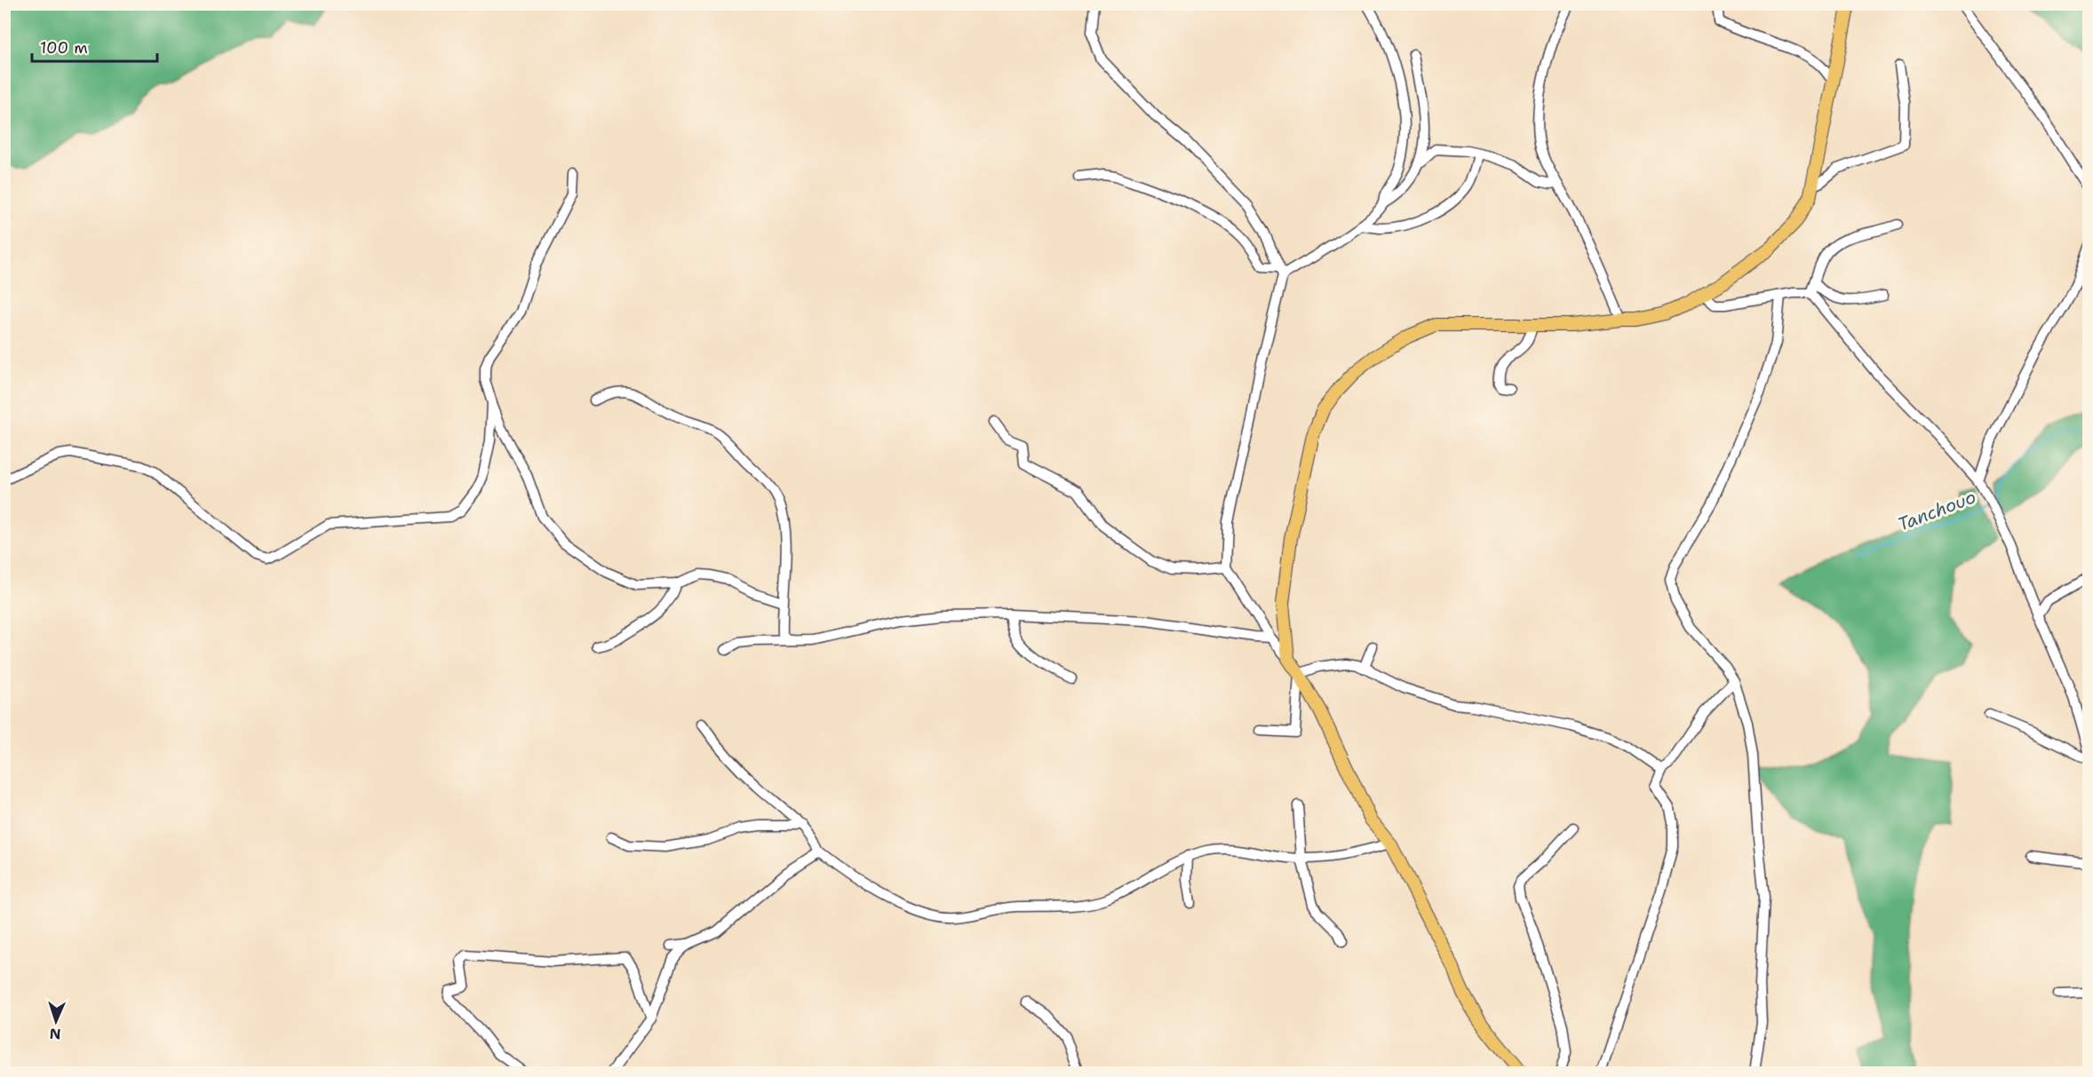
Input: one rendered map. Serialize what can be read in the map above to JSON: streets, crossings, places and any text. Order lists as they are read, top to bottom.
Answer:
{
  "water": ["Tanchouo"],
  "scale_bar": "100 m",
  "north": "bottom"
}
